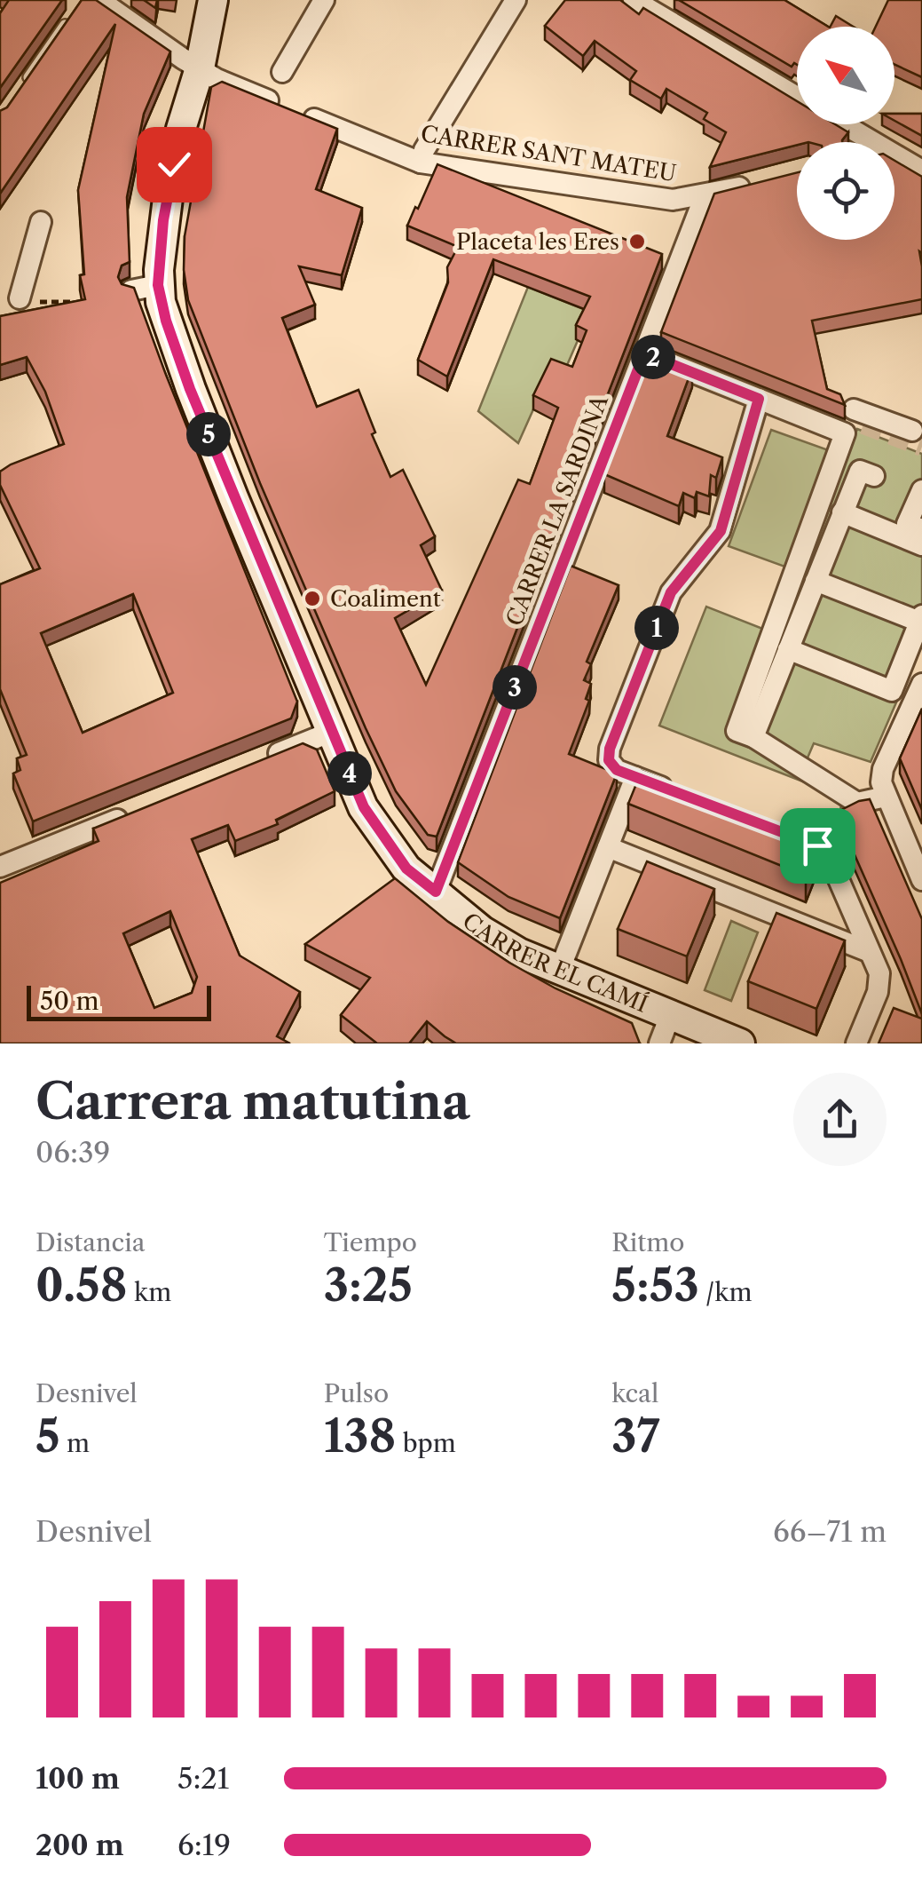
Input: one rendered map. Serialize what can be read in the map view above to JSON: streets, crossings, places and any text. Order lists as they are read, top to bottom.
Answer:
{
  "streets": {
    "street": ["CARRER SANT MATEU", "CARRER LA SARDINA", "CARRER EL CAMÍ"]
  },
  "crossings": [
    ["CARRER SANT MATEU", "CARRER LA SARDINA"],
    ["CARRER SANT MATEU", "CARRER EL CAMÍ"],
    ["CARRER LA SARDINA", "CARRER EL CAMÍ"]
  ],
  "places": ["Placeta les Eres", "Coaliment"],
  "scale_bar": "50 m",
  "north": "top left",
  "page": {
    "pins": [
      "2",
      "5",
      "1",
      "3",
      "4"
    ],
    "scale": "50 m",
    "heading": ["Carrera matutina", "06:39"],
    "stats": [
      ["Distancia", "0.58 km"],
      ["Tiempo", "3:25"],
      ["Ritmo", "5:53 /km"],
      ["Desnivel", "5 m"],
      ["Pulso", "138 bpm"],
      ["kcal", "37"]
    ],
    "chart": ["Desnivel", "66–71 m"],
    "list": [
      {
        "name": "100 m",
        "note": "5:21"
      },
      {
        "name": "200 m",
        "note": "6:19"
      }
    ]
  }
}
